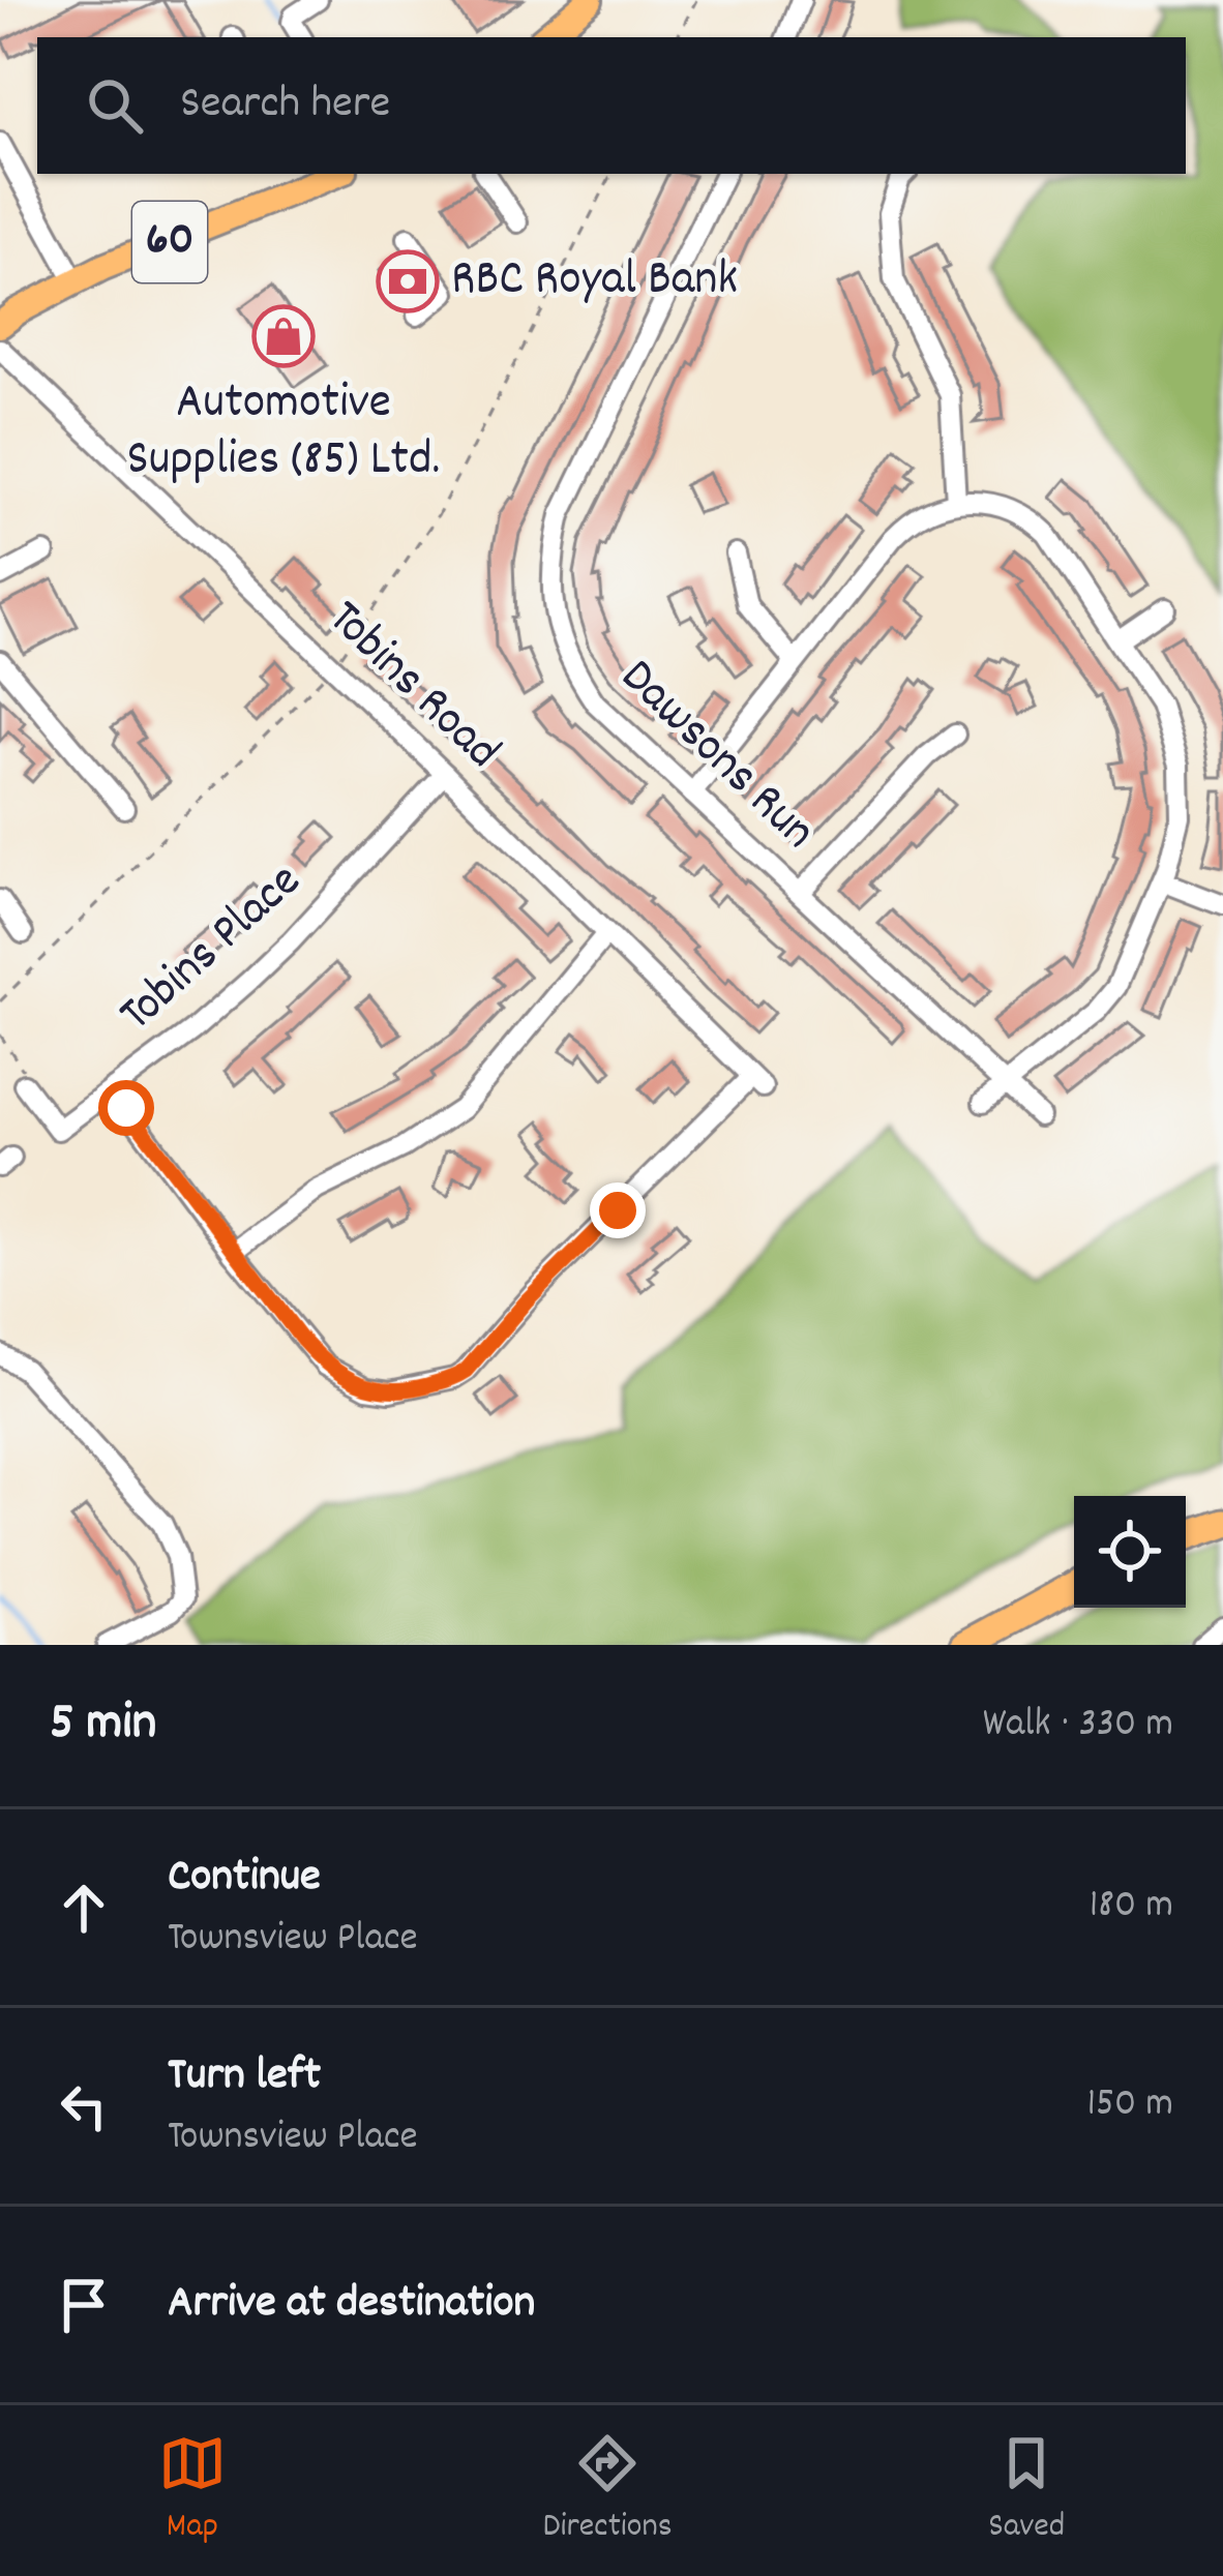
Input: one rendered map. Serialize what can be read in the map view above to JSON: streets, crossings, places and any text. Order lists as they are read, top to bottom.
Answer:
{
  "streets": {
    "main road": ["60"],
    "street": ["Tobins Road", "Dawsons Run", "Tobins Place"]
  },
  "crossings": [
    ["Tobins Road", "Tobins Place"]
  ],
  "places": {
    "bank": ["RBC Royal Bank"],
    "shop": ["Automotive Supplies (85) Ltd."]
  },
  "page": {
    "search": "Search here",
    "heading": ["5 min", "Walk · 330 m"],
    "list": [
      ["Continue", "Townsview Place", "180 m"],
      ["Turn left", "Townsview Place", "150 m"],
      "Arrive at destination"
    ],
    "nav": ["Map", "Directions", "Saved"]
  }
}
